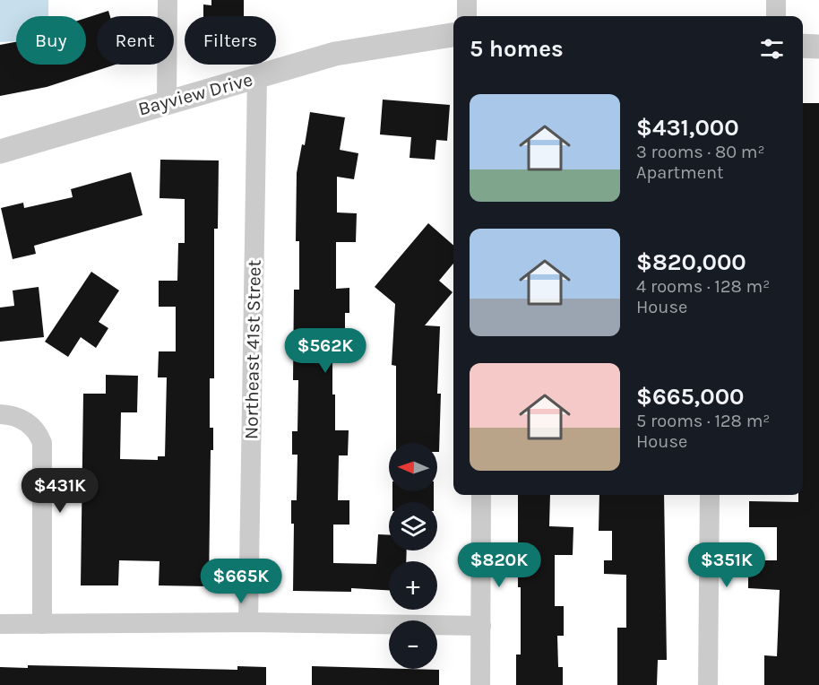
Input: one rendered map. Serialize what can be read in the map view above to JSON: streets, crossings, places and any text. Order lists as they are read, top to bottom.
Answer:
{
  "streets": {
    "street": ["Bayview Drive", "Northeast 41st Street"]
  },
  "crossings": [
    ["Bayview Drive", "Northeast 41st Street"]
  ],
  "north": "left",
  "page": {
    "chip": ["Buy", "Rent", "Filters"],
    "heading": "5 homes",
    "list": [
      {
        "name": "$431,000",
        "note": "3 rooms · 80 m² · Apartment"
      },
      {
        "name": "$820,000",
        "note": "4 rooms · 128 m² · House"
      },
      {
        "name": "$665,000",
        "note": "5 rooms · 128 m² · House"
      }
    ],
    "price": [
      "$562K",
      "$431K",
      "$820K",
      "$351K",
      "$665K"
    ],
    "map_buttons": ["+", "−"]
  }
}
